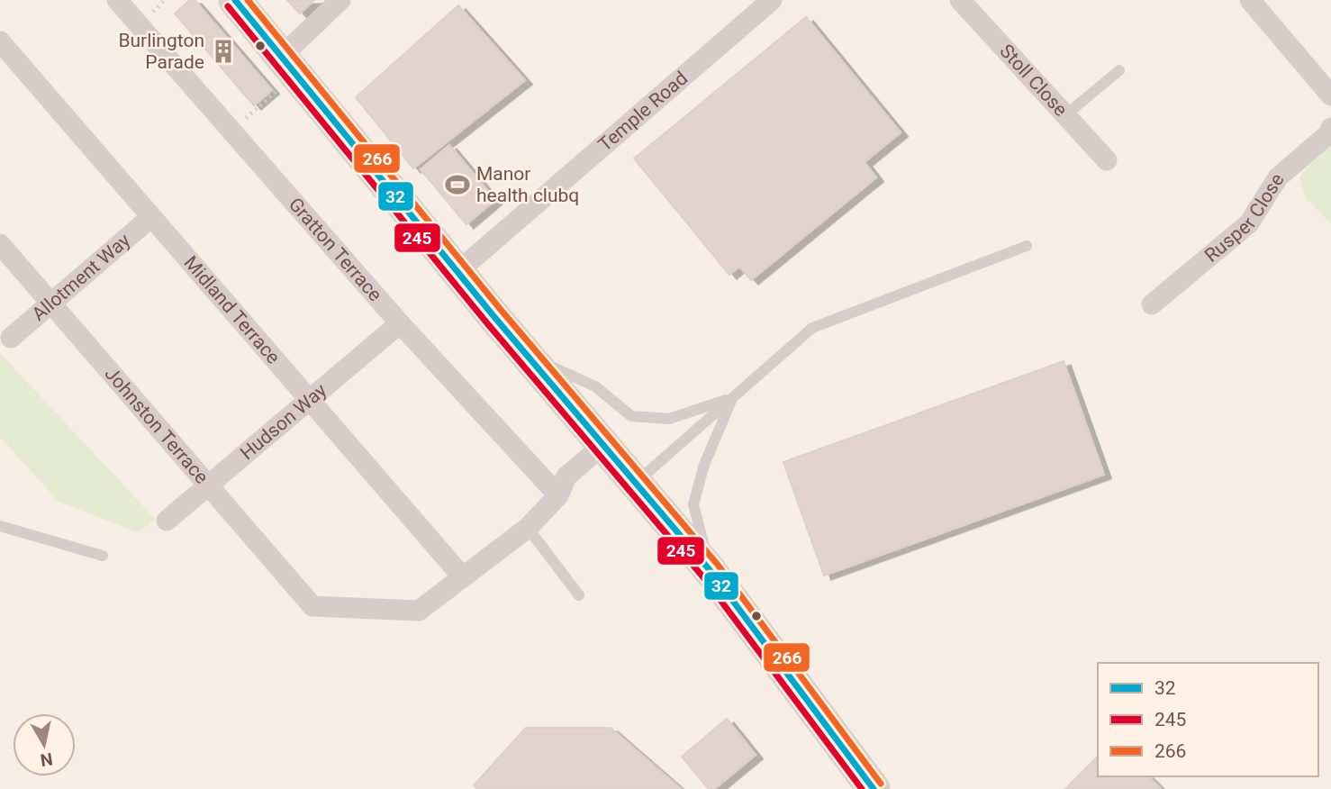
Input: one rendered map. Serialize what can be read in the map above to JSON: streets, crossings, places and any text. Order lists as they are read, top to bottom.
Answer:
{
  "streets": {
    "street": [
      "Stoll Close",
      "Temple Road",
      "Rusper Close",
      "Gratton Terrace",
      "Allotment Way",
      "Midland Terrace",
      "Hudson Way",
      "Johnston Terrace"
    ]
  },
  "crossings": [
    ["Gratton Terrace", "Hudson Way"],
    ["Allotment Way", "Midland Terrace"],
    ["Allotment Way", "Johnston Terrace"],
    ["Midland Terrace", "Hudson Way"],
    ["Midland Terrace", "Johnston Terrace"],
    ["Hudson Way", "Johnston Terrace"]
  ],
  "places": {
    "building": ["Burlington Parade"],
    "sports": ["Manor health clubq"]
  },
  "lines": ["transit line 32", "transit line 266", "transit line 245"],
  "legend": ["32", "245", "266"],
  "north": "bottom"
}
